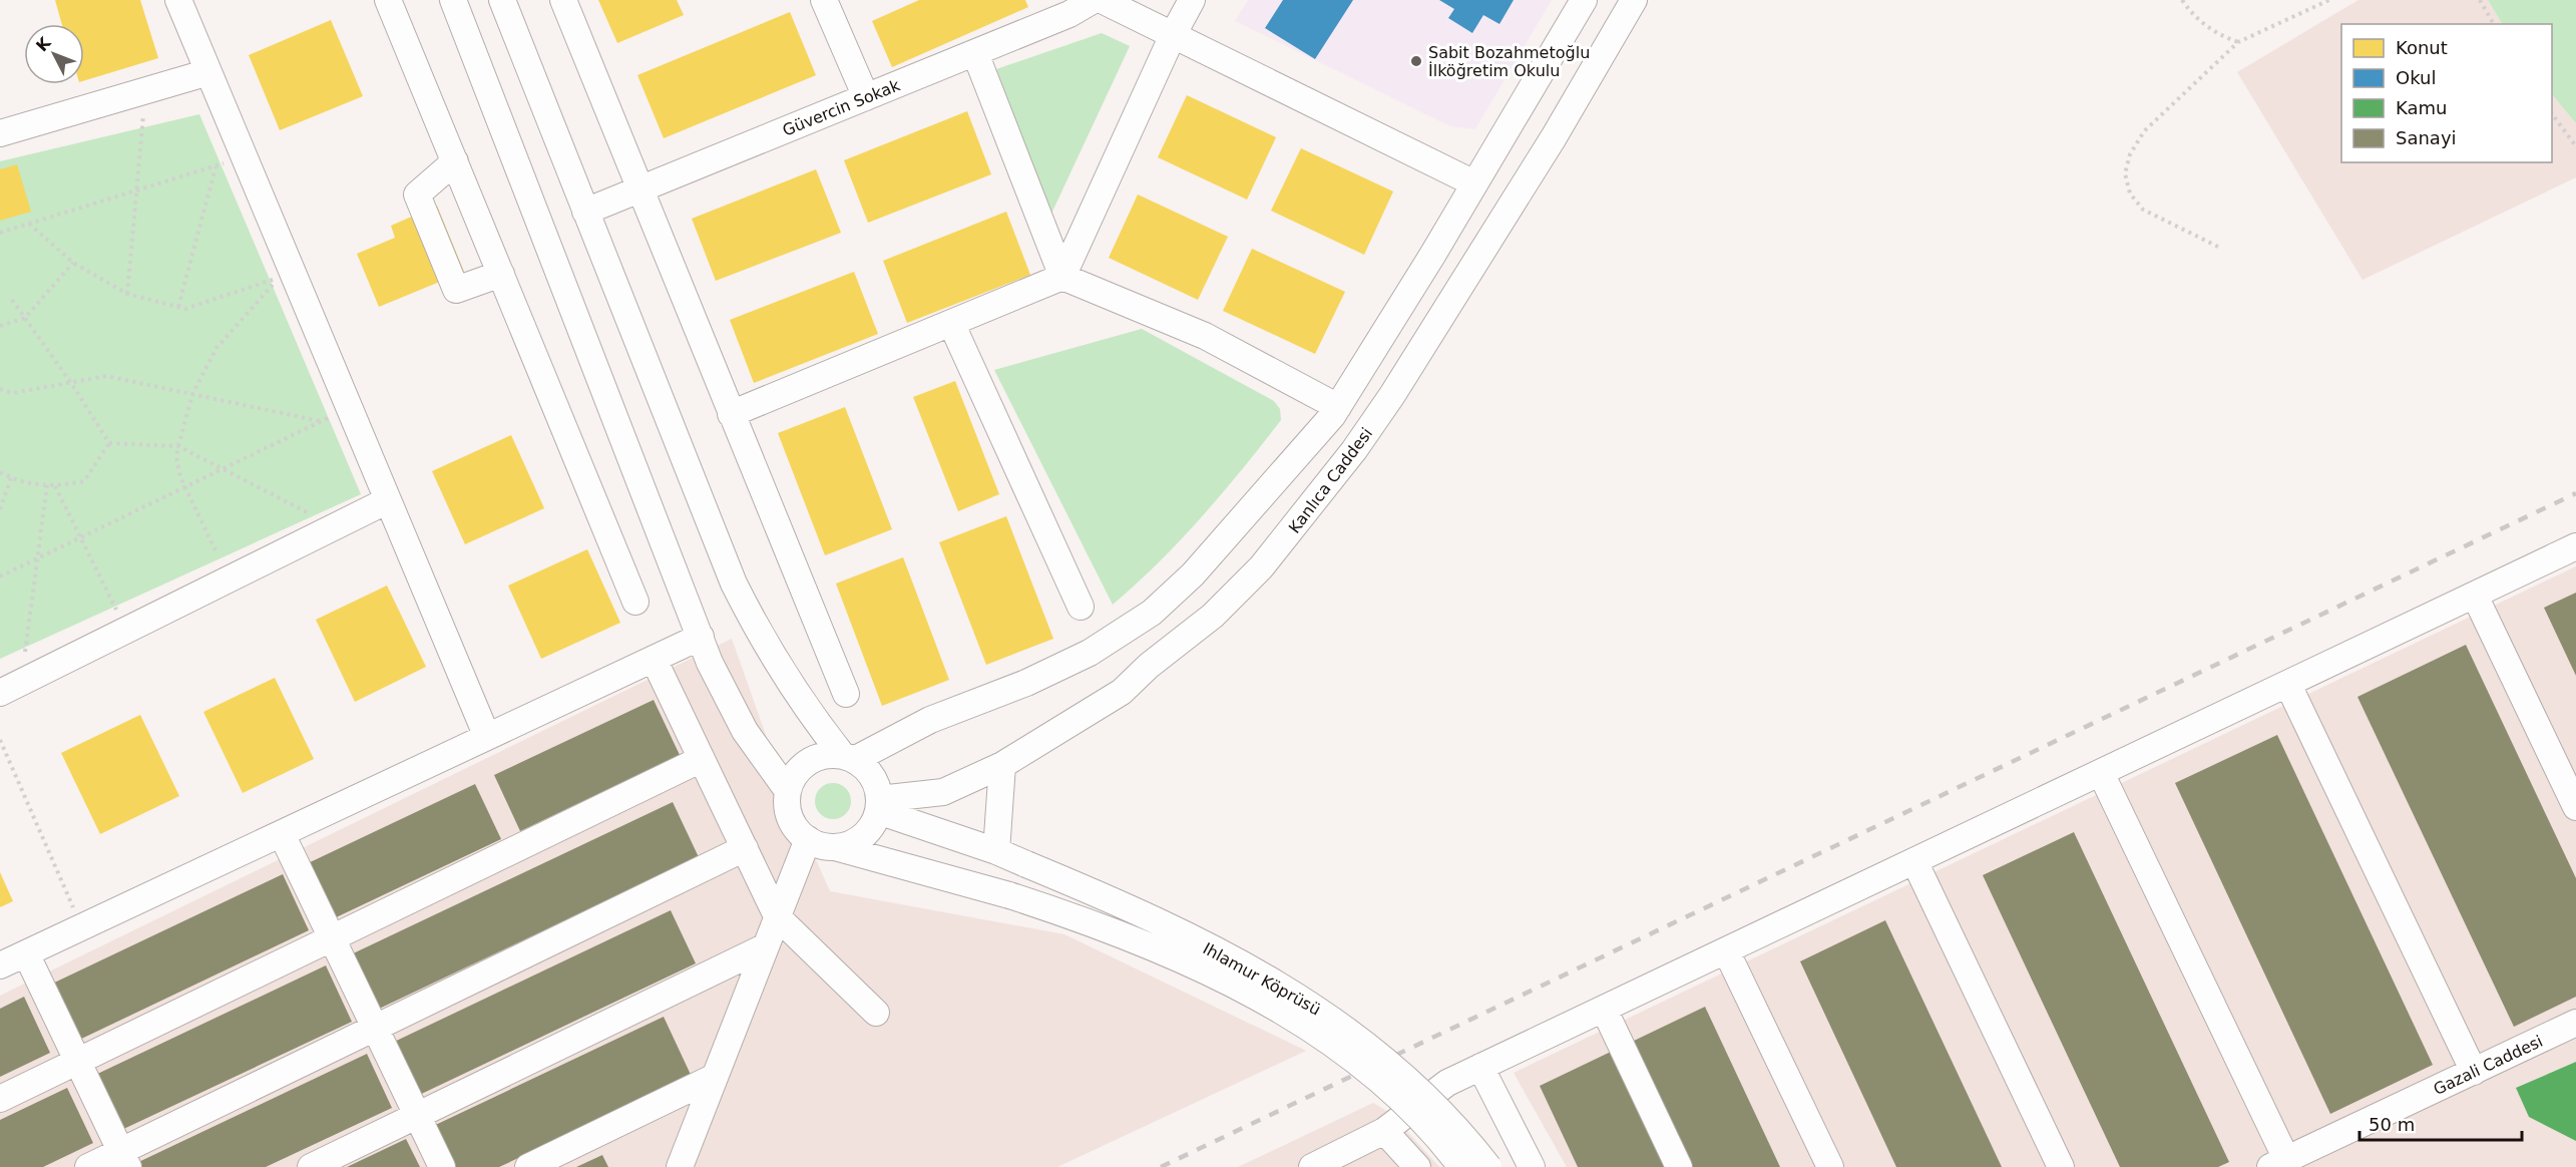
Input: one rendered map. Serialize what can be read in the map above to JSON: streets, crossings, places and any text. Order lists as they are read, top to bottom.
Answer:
{
  "streets": {
    "street": [
      "Güvercin Sokak",
      "Kanlıca Caddesi",
      "Ihlamur Köprüsü",
      "Gazali Caddesi"
    ]
  },
  "crossings": [
    ["Kanlıca Caddesi", "Ihlamur Köprüsü"]
  ],
  "places": ["Sabit Bozahmetoğlu İlköğretim Okulu"],
  "legend": [
    "Konut",
    "Okul",
    "Kamu",
    "Sanayi"
  ],
  "scale_bar": "50 m",
  "north": "top left"
}
